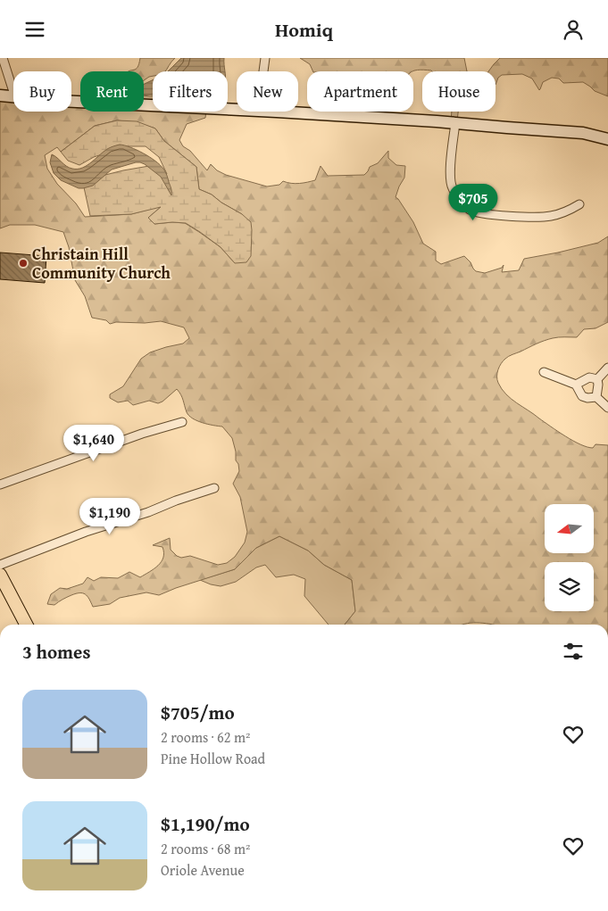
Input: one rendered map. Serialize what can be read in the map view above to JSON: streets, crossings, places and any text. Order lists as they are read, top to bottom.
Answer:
{
  "places": ["Christain Hill Community Church"],
  "north": "left",
  "page": {
    "header": "Homiq",
    "chip": [
      "Buy",
      "Rent",
      "Filters",
      "New",
      "Apartment",
      "House"
    ],
    "price": ["$705", "$1,640", "$1,190"],
    "heading": "3 homes",
    "list": [
      {
        "name": "$705/mo",
        "note": "2 rooms · 62 m² · Pine Hollow Road"
      },
      {
        "name": "$1,190/mo",
        "note": "2 rooms · 68 m² · Oriole Avenue"
      }
    ]
  }
}
